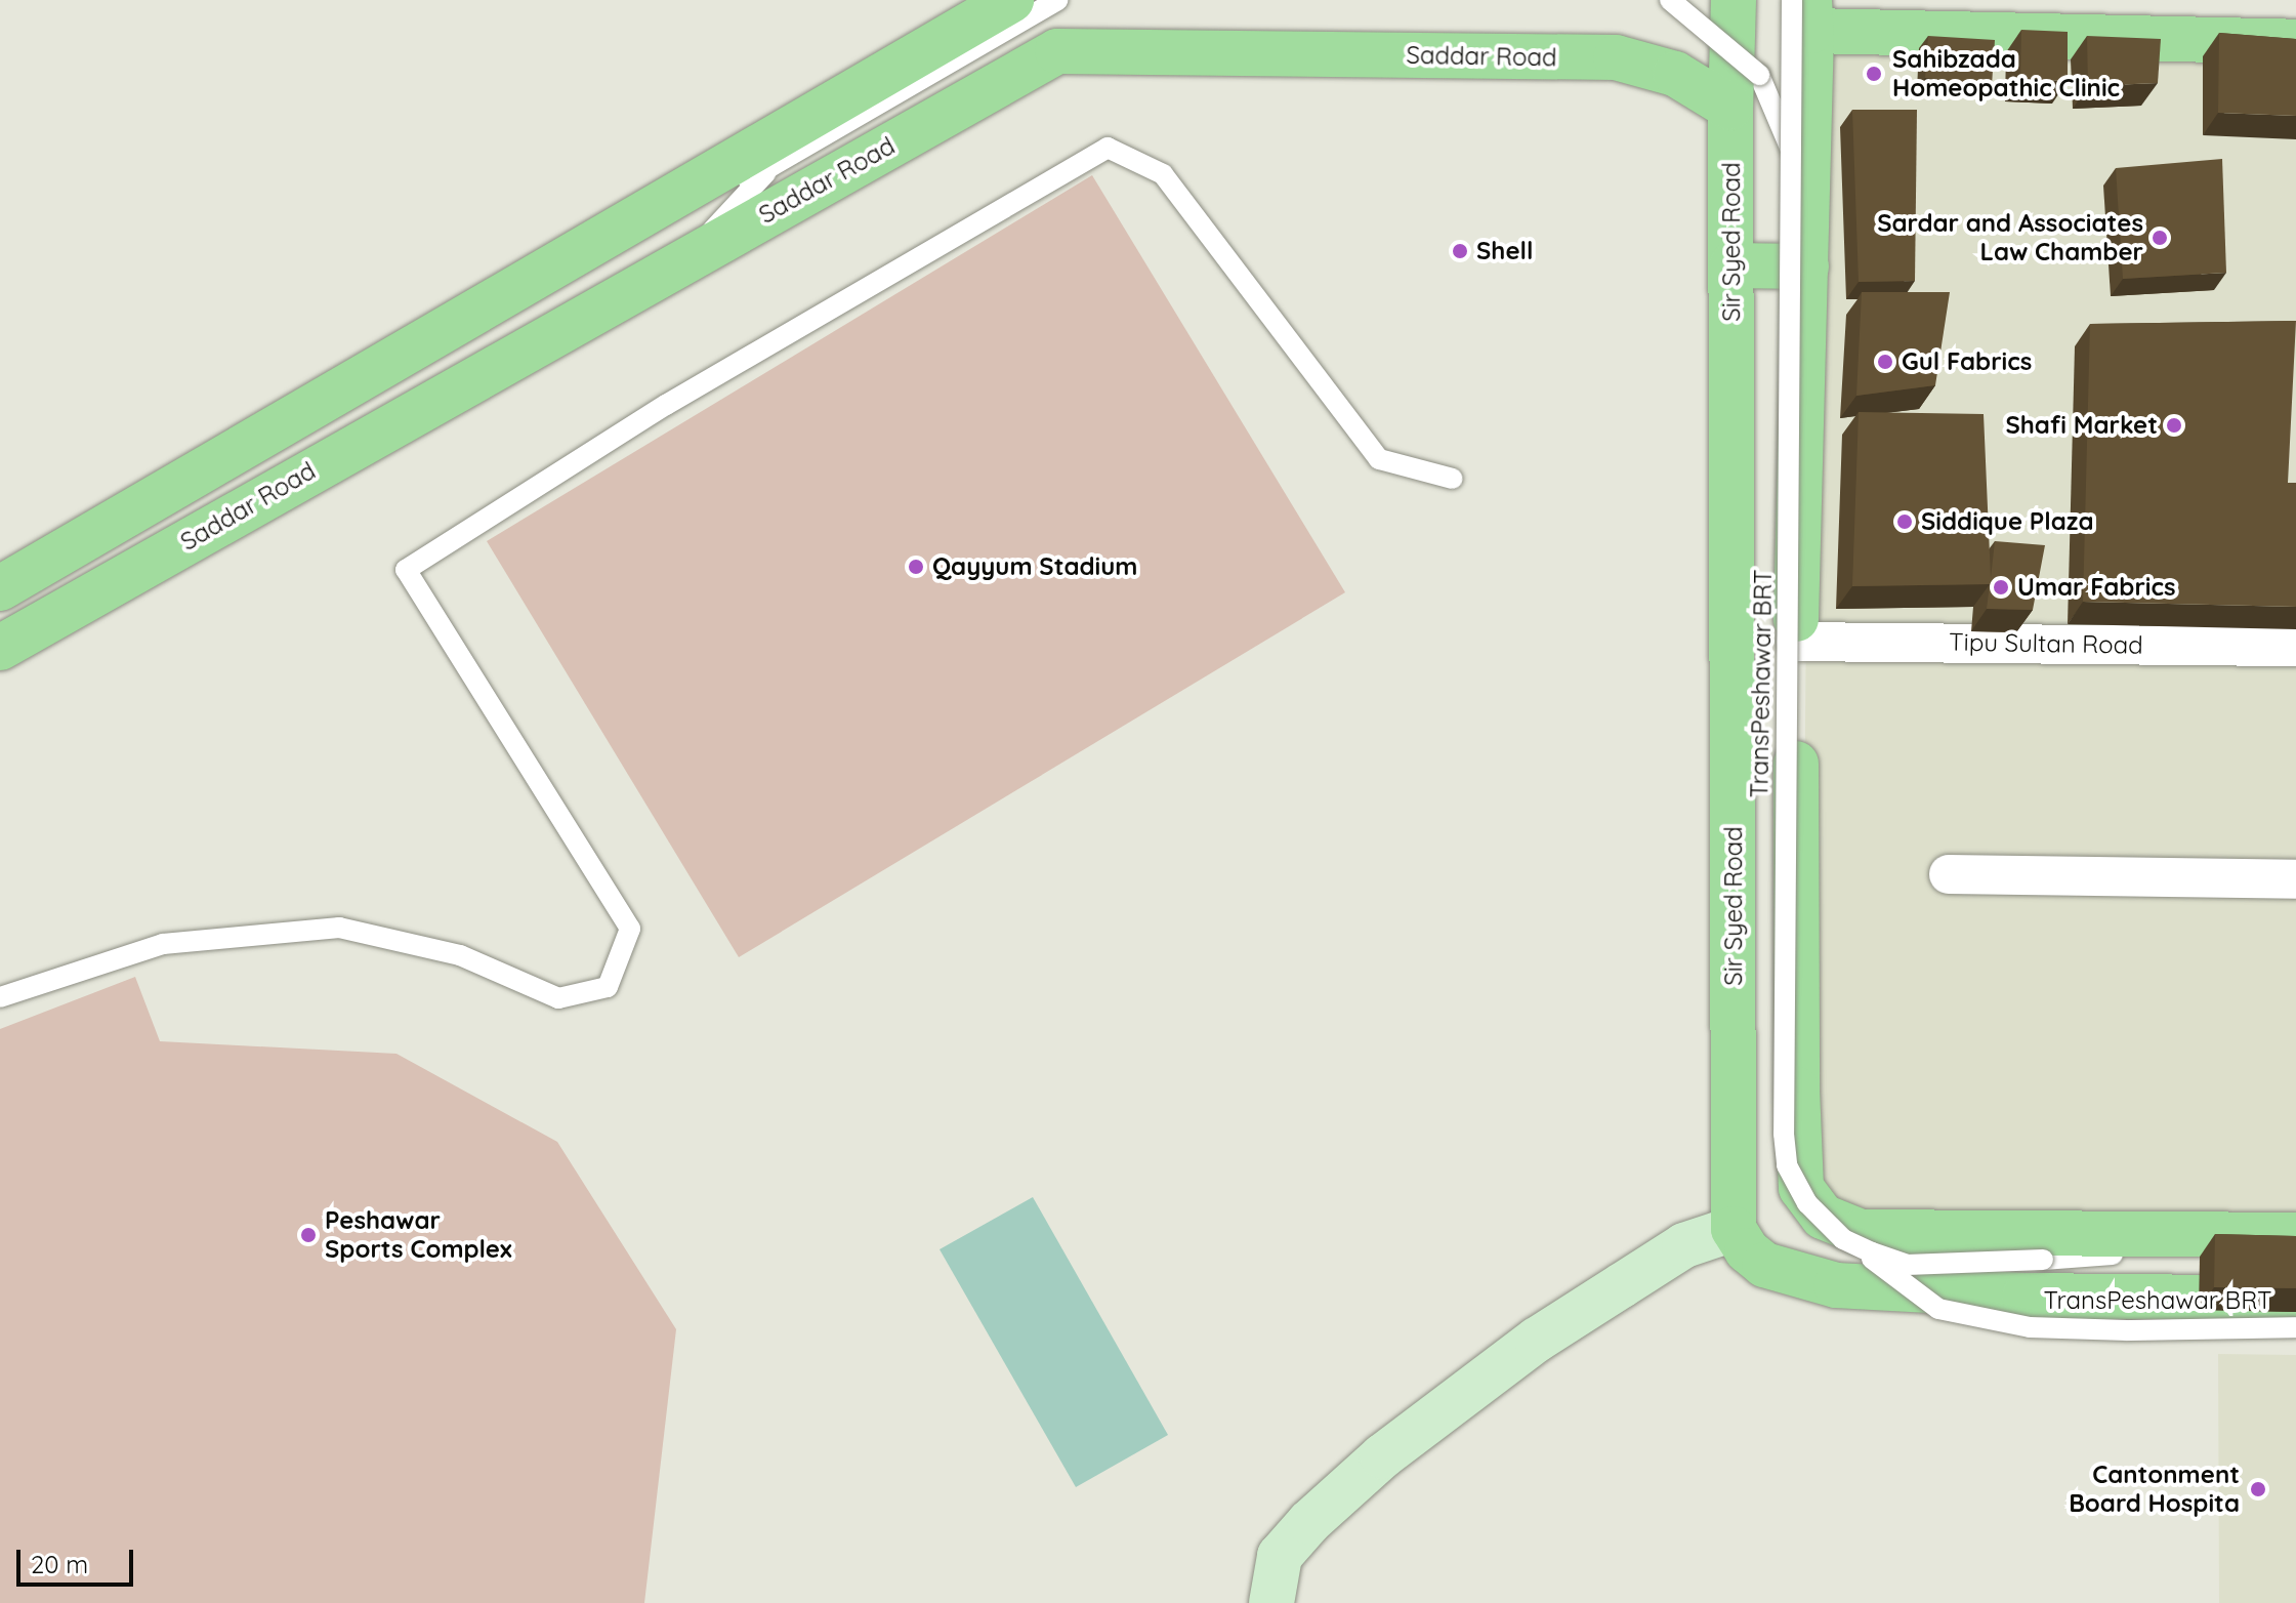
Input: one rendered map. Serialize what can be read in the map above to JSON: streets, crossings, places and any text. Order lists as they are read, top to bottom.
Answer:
{
  "streets": {
    "main road": ["Saddar Road", "Sir Syed Road"],
    "street": ["Tipu Sultan Road"],
    "lane": ["TransPeshawar BRT"]
  },
  "crossings": [
    ["Saddar Road", "Sir Syed Road"]
  ],
  "places": [
    "Sahibzada Homeopathic Clinic",
    "Sardar and Associates Law Chamber",
    "Shell",
    "Gul Fabrics",
    "Shafi Market",
    "Siddique Plaza",
    "Qayyum Stadium",
    "Umar Fabrics",
    "Peshawar Sports Complex",
    "Cantonment Board Hospita"
  ],
  "scale_bar": "20 m"
}
